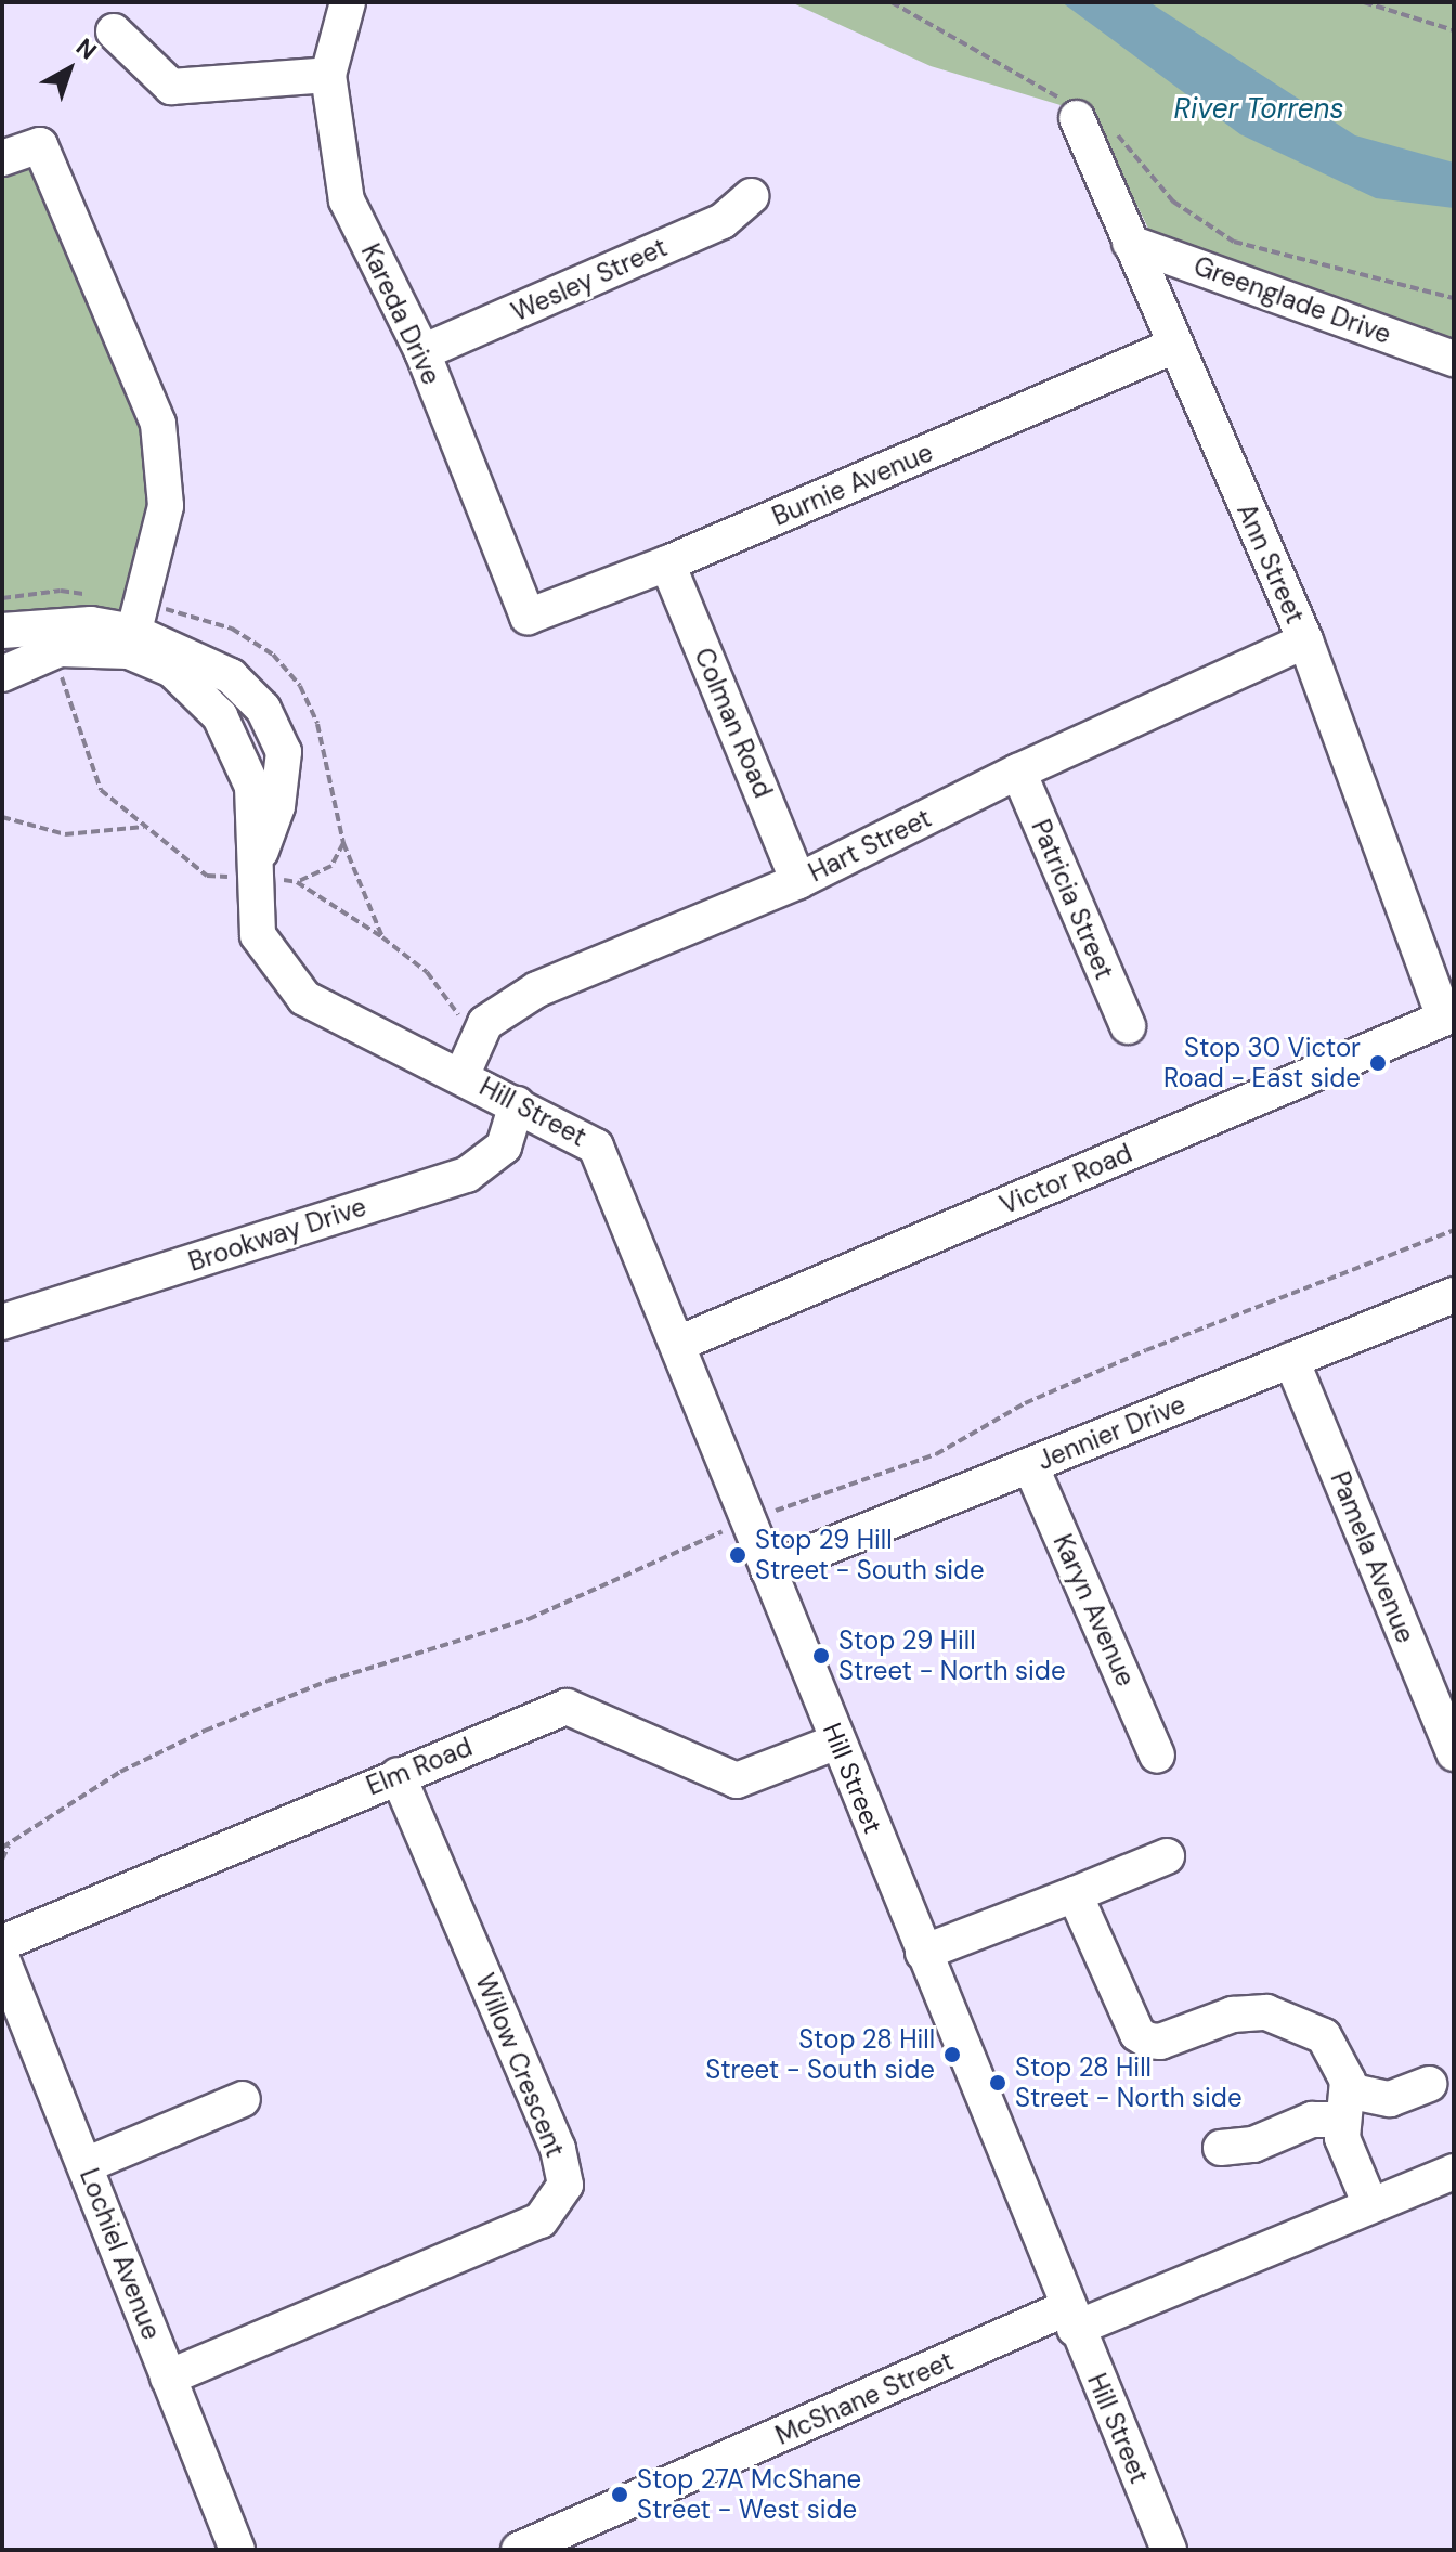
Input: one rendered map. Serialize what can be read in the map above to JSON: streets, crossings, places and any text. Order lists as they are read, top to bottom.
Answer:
{
  "streets": {
    "street": [
      "Wesley Street",
      "Greenglade Drive",
      "Kareda Drive",
      "Burnie Avenue",
      "Ann Street",
      "Colman Road",
      "Hart Street",
      "Patricia Street",
      "Hill Street",
      "Victor Road",
      "Brookway Drive",
      "Jennier Drive",
      "Pamela Avenue",
      "Karyn Avenue",
      "Elm Road",
      "Willow Crescent",
      "Lochiel Avenue",
      "McShane Street"
    ]
  },
  "crossings": [
    ["Wesley Street", "Kareda Drive"],
    ["Greenglade Drive", "Ann Street"],
    ["Kareda Drive", "Burnie Avenue"],
    ["Burnie Avenue", "Ann Street"],
    ["Burnie Avenue", "Colman Road"],
    ["Ann Street", "Hart Street"],
    ["Ann Street", "Victor Road"],
    ["Colman Road", "Hart Street"],
    ["Hart Street", "Patricia Street"],
    ["Hart Street", "Hill Street"],
    ["Hill Street", "Victor Road"],
    ["Hill Street", "Brookway Drive"],
    ["Hill Street", "Jennier Drive"],
    ["Hill Street", "Elm Road"],
    ["Hill Street", "McShane Street"],
    ["Jennier Drive", "Pamela Avenue"],
    ["Jennier Drive", "Karyn Avenue"],
    ["Elm Road", "Willow Crescent"],
    ["Willow Crescent", "Lochiel Avenue"]
  ],
  "water": ["River Torrens"],
  "places": [
    "Stop 30 Victor Road - East side",
    "Stop 29 Hill Street - South side",
    "Stop 29 Hill Street - North side",
    "Stop 28 Hill Street - South side",
    "Stop 28 Hill Street - North side",
    "Stop 27A McShane Street - West side"
  ],
  "north": "top right"
}
